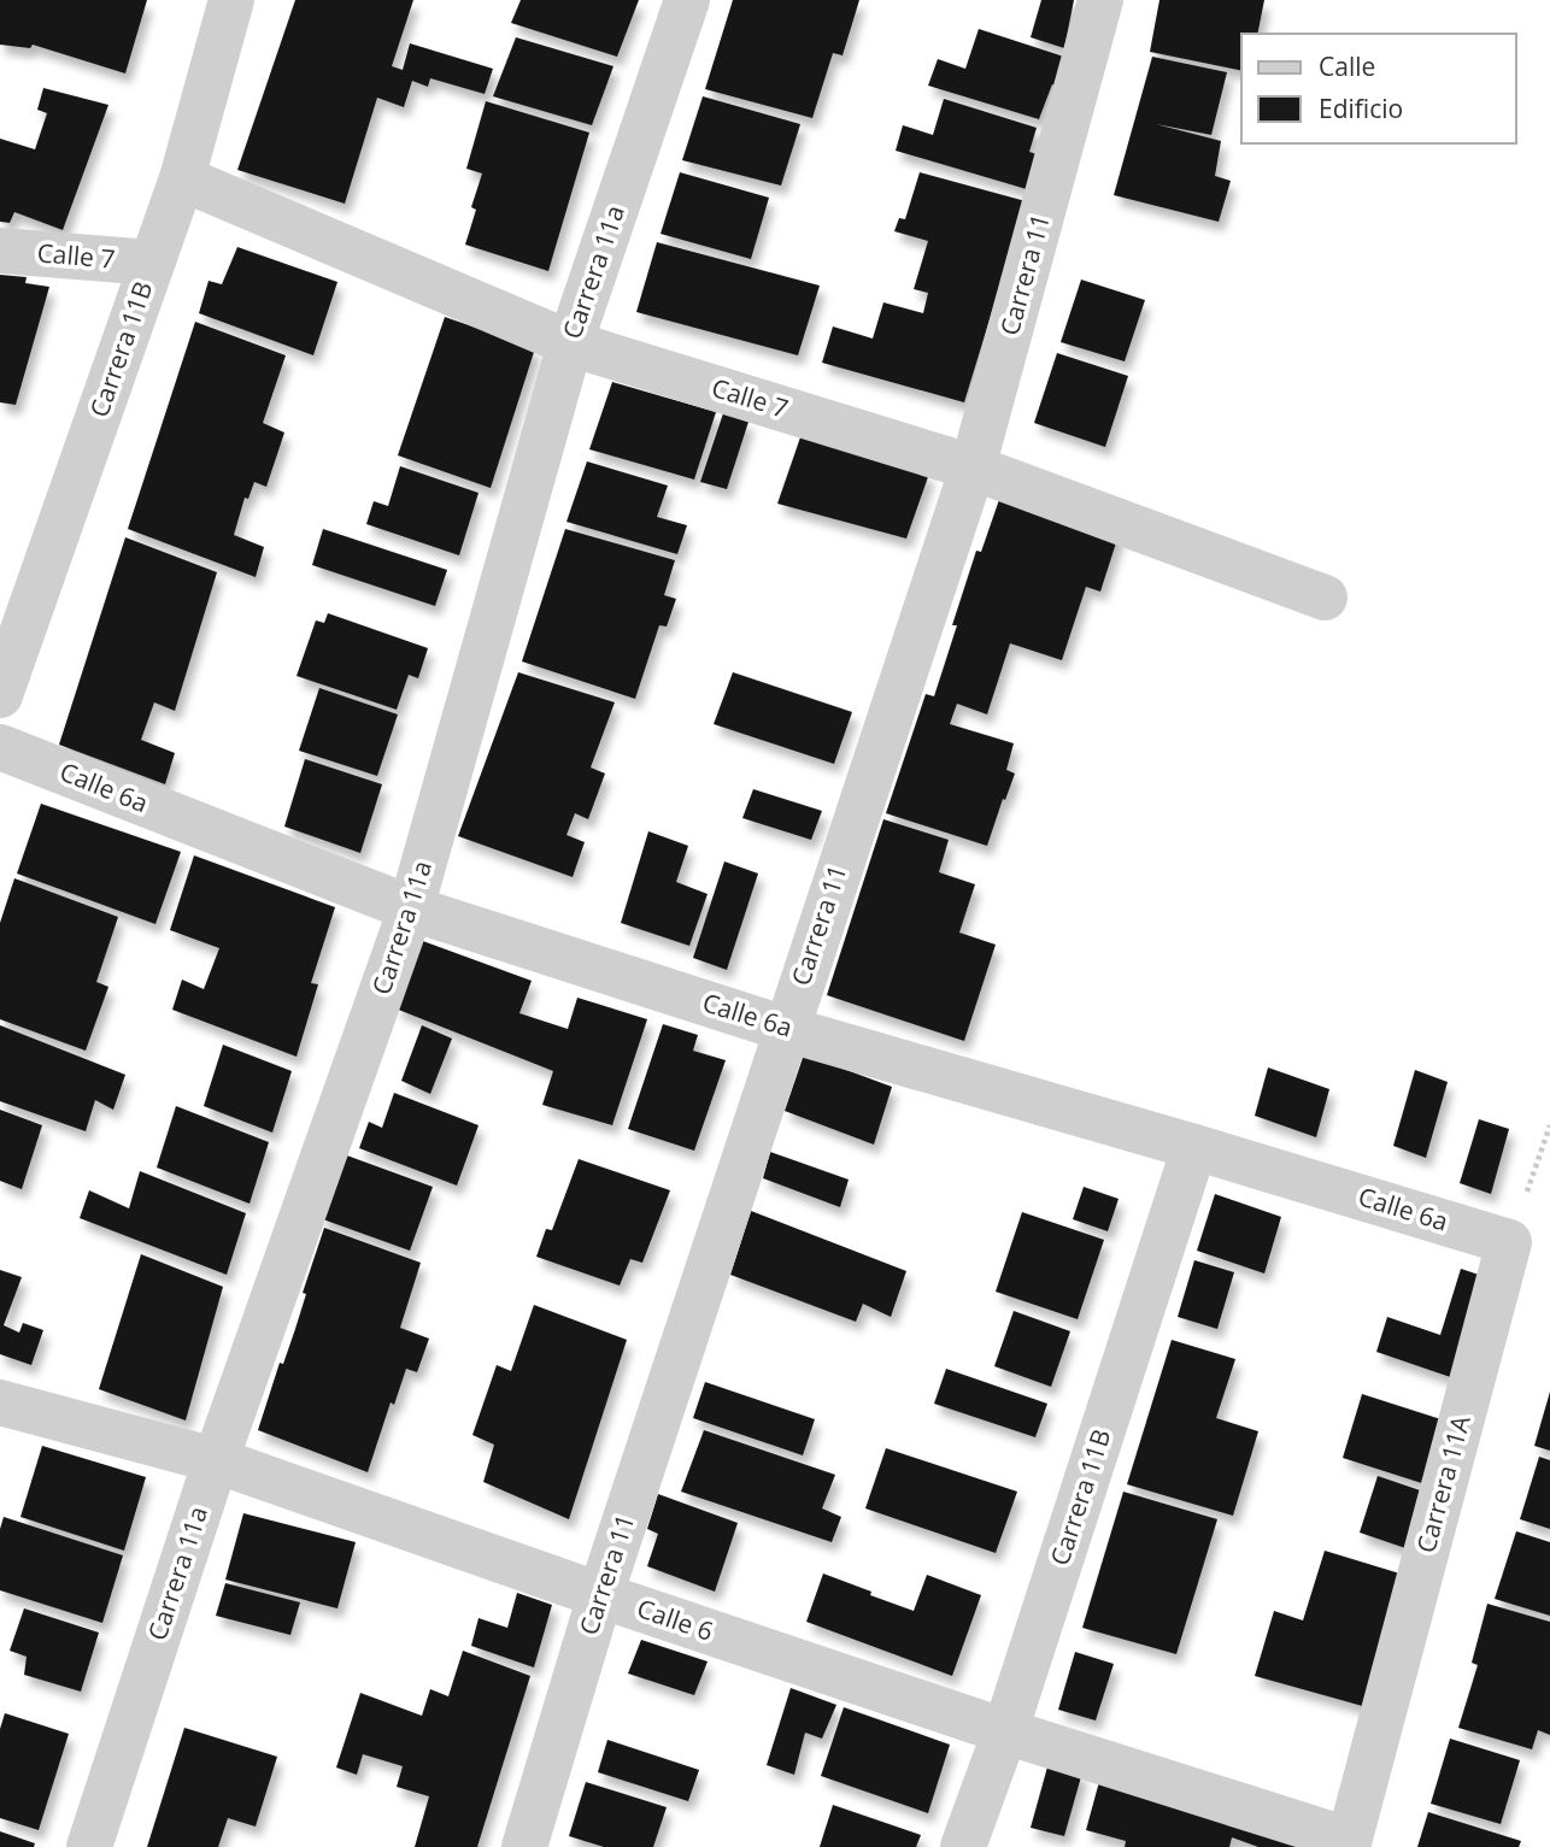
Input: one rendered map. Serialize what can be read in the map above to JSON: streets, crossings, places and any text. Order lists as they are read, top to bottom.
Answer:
{
  "streets": {
    "street": [
      "Calle 7",
      "Carrera 11a",
      "Carrera 11",
      "Carrera 11B",
      "Calle 6a",
      "Carrera 11A",
      "Calle 6"
    ]
  },
  "crossings": [
    ["Calle 7", "Carrera 11a"],
    ["Calle 7", "Carrera 11"],
    ["Calle 7", "Carrera 11B"],
    ["Carrera 11a", "Calle 6a"],
    ["Carrera 11a", "Calle 6"],
    ["Carrera 11", "Calle 6a"],
    ["Carrera 11", "Calle 6"],
    ["Carrera 11B", "Calle 6a"],
    ["Carrera 11B", "Calle 6"],
    ["Calle 6a", "Carrera 11A"],
    ["Carrera 11A", "Calle 6"]
  ],
  "legend": ["Calle", "Edificio"]
}
